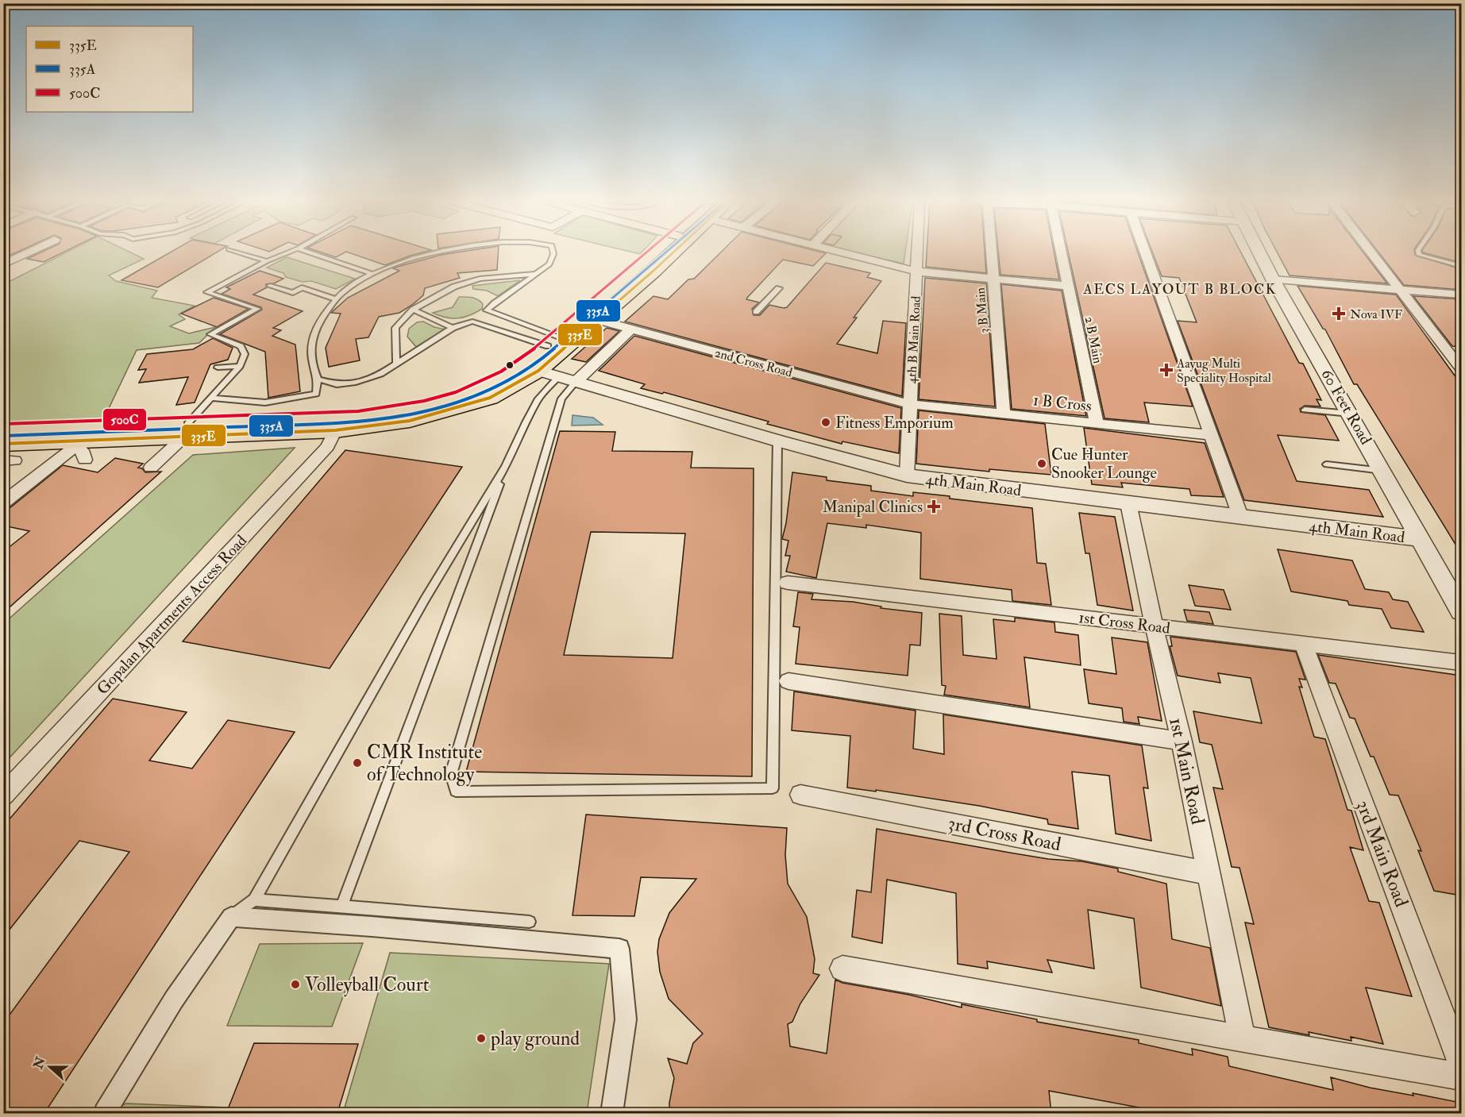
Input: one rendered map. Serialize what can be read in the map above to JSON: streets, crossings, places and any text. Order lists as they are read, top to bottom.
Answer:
{
  "streets": {
    "street": [
      "3 B Main",
      "4th B Main Road",
      "2 B Main",
      "2nd Cross Road",
      "1 B Cross",
      "60 Feet Road",
      "4th Main Road",
      "Gopalan Apartments Access Road",
      "1st Cross Road",
      "1st Main Road",
      "3rd Cross Road",
      "3rd Main Road"
    ]
  },
  "crossings": [
    ["3 B Main", "1 B Cross"],
    ["4th B Main Road", "2nd Cross Road"],
    ["4th B Main Road", "1 B Cross"],
    ["4th B Main Road", "4th Main Road"],
    ["2 B Main", "1 B Cross"],
    ["2nd Cross Road", "1 B Cross"],
    ["60 Feet Road", "4th Main Road"],
    ["4th Main Road", "1st Main Road"],
    ["1st Cross Road", "1st Main Road"],
    ["1st Cross Road", "3rd Main Road"],
    ["1st Main Road", "3rd Cross Road"]
  ],
  "districts": ["AECS LAYOUT B BLOCK"],
  "places": {
    "health": ["Nova IVF", "Aayug Multi Speciality Hospital", "Manipal Clinics"],
    "other": [
      "Fitness Emporium",
      "Cue Hunter Snooker Lounge",
      "CMR Institute of Technology",
      "Volleyball Court",
      "play ground"
    ]
  },
  "lines": ["transit line 335E", "transit line 335A", "transit line 500C"],
  "legend": ["335E", "335A", "500C"],
  "north": "left"
}
